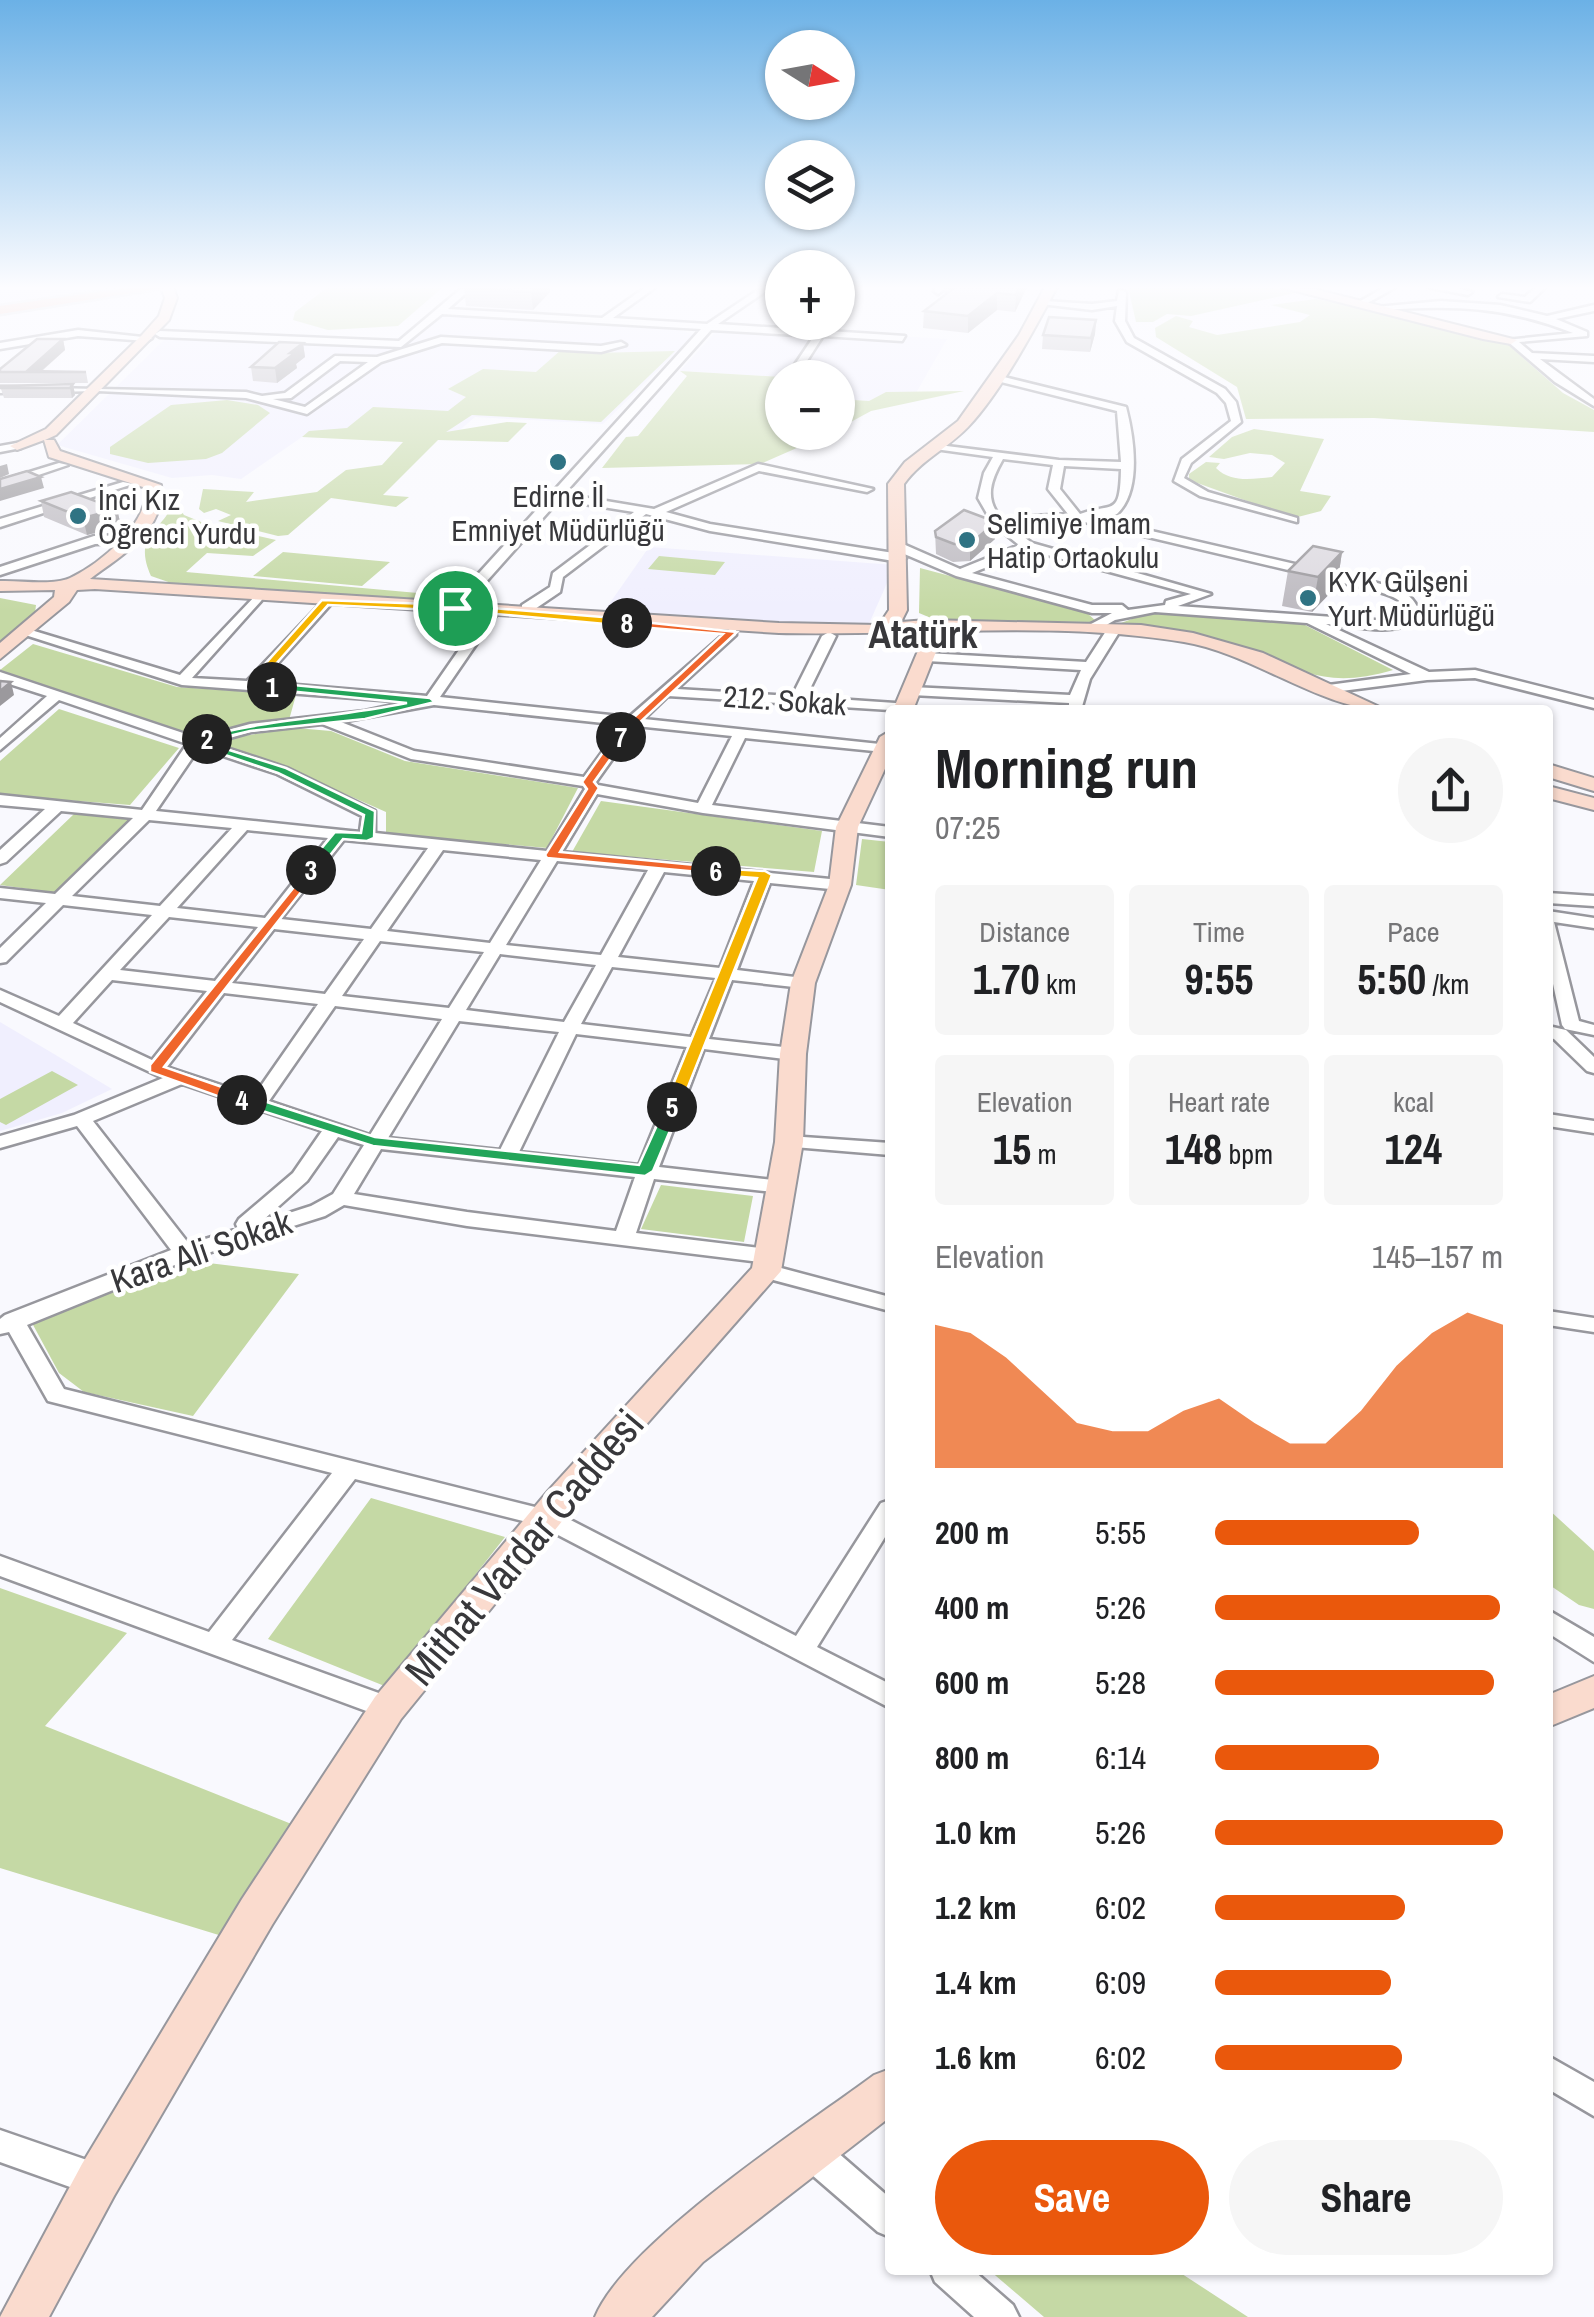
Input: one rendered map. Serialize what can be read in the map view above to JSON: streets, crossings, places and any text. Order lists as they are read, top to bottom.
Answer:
{
  "streets": {
    "main road": ["Mithat Vardar Caddesi"],
    "street": ["212. Sokak", "Kara Ali Sokak"]
  },
  "districts": ["Atatürk"],
  "places": [
    "Edirne İl Emniyet Müdürlüğü",
    "İnci Kız Öğrenci Yurdu",
    "Selimiye İmam Hatip Ortaokulu",
    "KYK Gülşeni Yurt Müdürlüğü"
  ],
  "north": "right",
  "page": {
    "map_buttons": ["+", "−"],
    "pins": [
      "8",
      "1",
      "7",
      "2",
      "3",
      "6",
      "4",
      "5"
    ],
    "heading": ["Morning run", "07:25"],
    "stats": [
      ["Distance", "1.70 km"],
      ["Time", "9:55"],
      ["Pace", "5:50 /km"],
      ["Elevation", "15 m"],
      ["Heart rate", "148 bpm"],
      ["kcal", "124"]
    ],
    "chart": ["Elevation", "145–157 m"],
    "list": [
      {
        "name": "200 m",
        "note": "5:55"
      },
      {
        "name": "400 m",
        "note": "5:26"
      },
      {
        "name": "600 m",
        "note": "5:28"
      },
      {
        "name": "800 m",
        "note": "6:14"
      },
      {
        "name": "1.0 km",
        "note": "5:26"
      },
      {
        "name": "1.2 km",
        "note": "6:02"
      },
      {
        "name": "1.4 km",
        "note": "6:09"
      },
      {
        "name": "1.6 km",
        "note": "6:02"
      }
    ],
    "buttons": ["Save", "Share"]
  }
}
